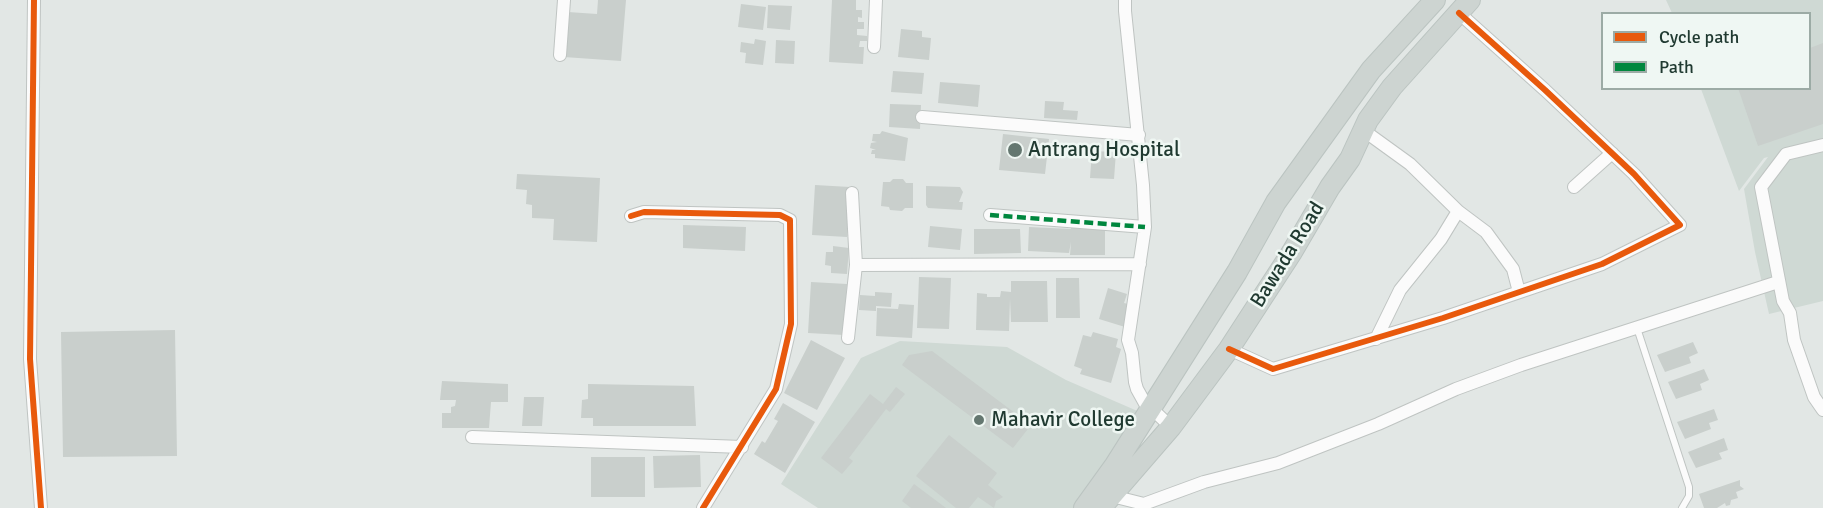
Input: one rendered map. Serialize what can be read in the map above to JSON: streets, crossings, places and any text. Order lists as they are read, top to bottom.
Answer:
{
  "streets": {
    "main road": ["Bawada Road"]
  },
  "places": ["Antrang Hospital", "Mahavir College"],
  "legend": ["Cycle path", "Path"]
}
